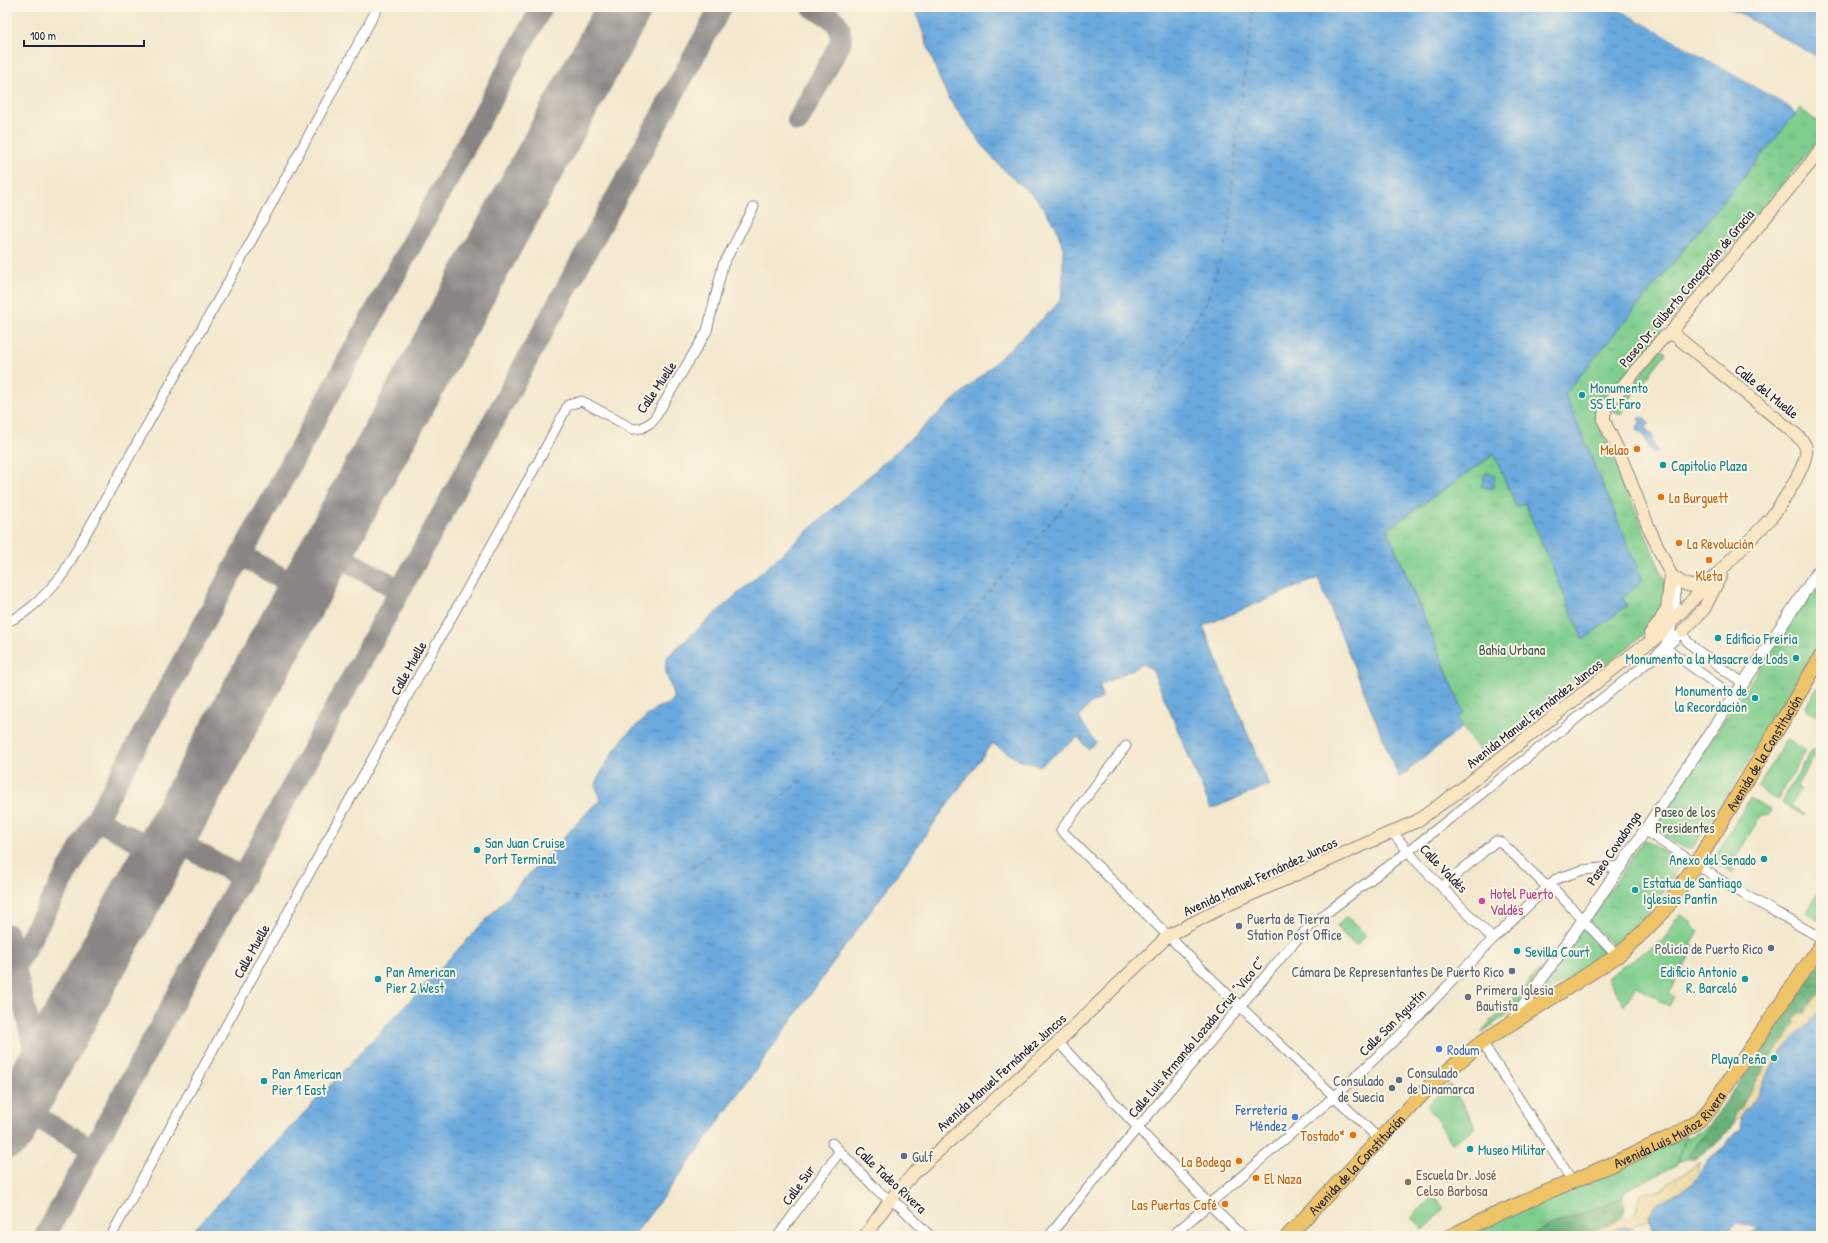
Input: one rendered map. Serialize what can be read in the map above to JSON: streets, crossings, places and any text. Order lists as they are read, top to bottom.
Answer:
{
  "streets": {
    "main road": [
      "Paseo Dr. Gilberto Concepción de Gracia",
      "Calle del Muelle",
      "Avenida Manuel Fernández Juncos",
      "Avenida de la Constitución",
      "Avenida Luis Muñoz Rivera"
    ],
    "street": [
      "Calle Muelle",
      "Paseo Covadonga",
      "Calle Valdés",
      "Calle San Agustín",
      "Calle Luis Armando Lozada Cruz \"Vico C\"",
      "Calle Tadeo Rivera",
      "Calle Sur"
    ]
  },
  "crossings": [
    ["Paseo Dr. Gilberto Concepción de Gracia", "Calle del Muelle"],
    ["Paseo Dr. Gilberto Concepción de Gracia", "Avenida Manuel Fernández Juncos"],
    ["Calle del Muelle", "Avenida Manuel Fernández Juncos"],
    ["Calle del Muelle", "Calle Luis Armando Lozada Cruz \"Vico C\""],
    ["Avenida Manuel Fernández Juncos", "Calle Valdés"],
    ["Avenida Manuel Fernández Juncos", "Calle Tadeo Rivera"],
    ["Avenida de la Constitución", "Paseo Covadonga"],
    ["Paseo Covadonga", "Calle San Agustín"],
    ["Calle Valdés", "Calle San Agustín"],
    ["Calle Valdés", "Calle Luis Armando Lozada Cruz \"Vico C\""],
    ["Calle Tadeo Rivera", "Calle Sur"]
  ],
  "parks": ["Bahía Urbana", "Paseo de los Presidentes"],
  "places": [
    "Monumento SS El Faro",
    "Melao",
    "Capitolio Plaza",
    "La Burguett",
    "La Revolución",
    "Kleta",
    "Edificio Freiria",
    "Monumento a la Masacre de Lods",
    "Monumento de la Recordación",
    "San Juan Cruise Port Terminal",
    "Anexo del Senado",
    "Estatua de Santiago Iglesias Pantín",
    "Hotel Puerto Valdés",
    "Puerta de Tierra Station Post Office",
    "Policía de Puerto Rico",
    "Sevilla Court",
    "Cámara De Representantes De Puerto Rico",
    "Pan American Pier 2 West",
    "Edificio Antonio R. Barceló",
    "Primera Iglesia Bautista",
    "Rodum",
    "Playa Peña",
    "Consulado de Dinamarca",
    "Pan American Pier 1 East",
    "Consulado de Suecia",
    "Ferretería Méndez",
    "Tostado*",
    "Museo Militar",
    "Gulf",
    "La Bodega",
    "El Naza",
    "Escuela Dr. José Celso Barbosa",
    "Las Puertas Café"
  ],
  "scale_bar": "100 m"
}
